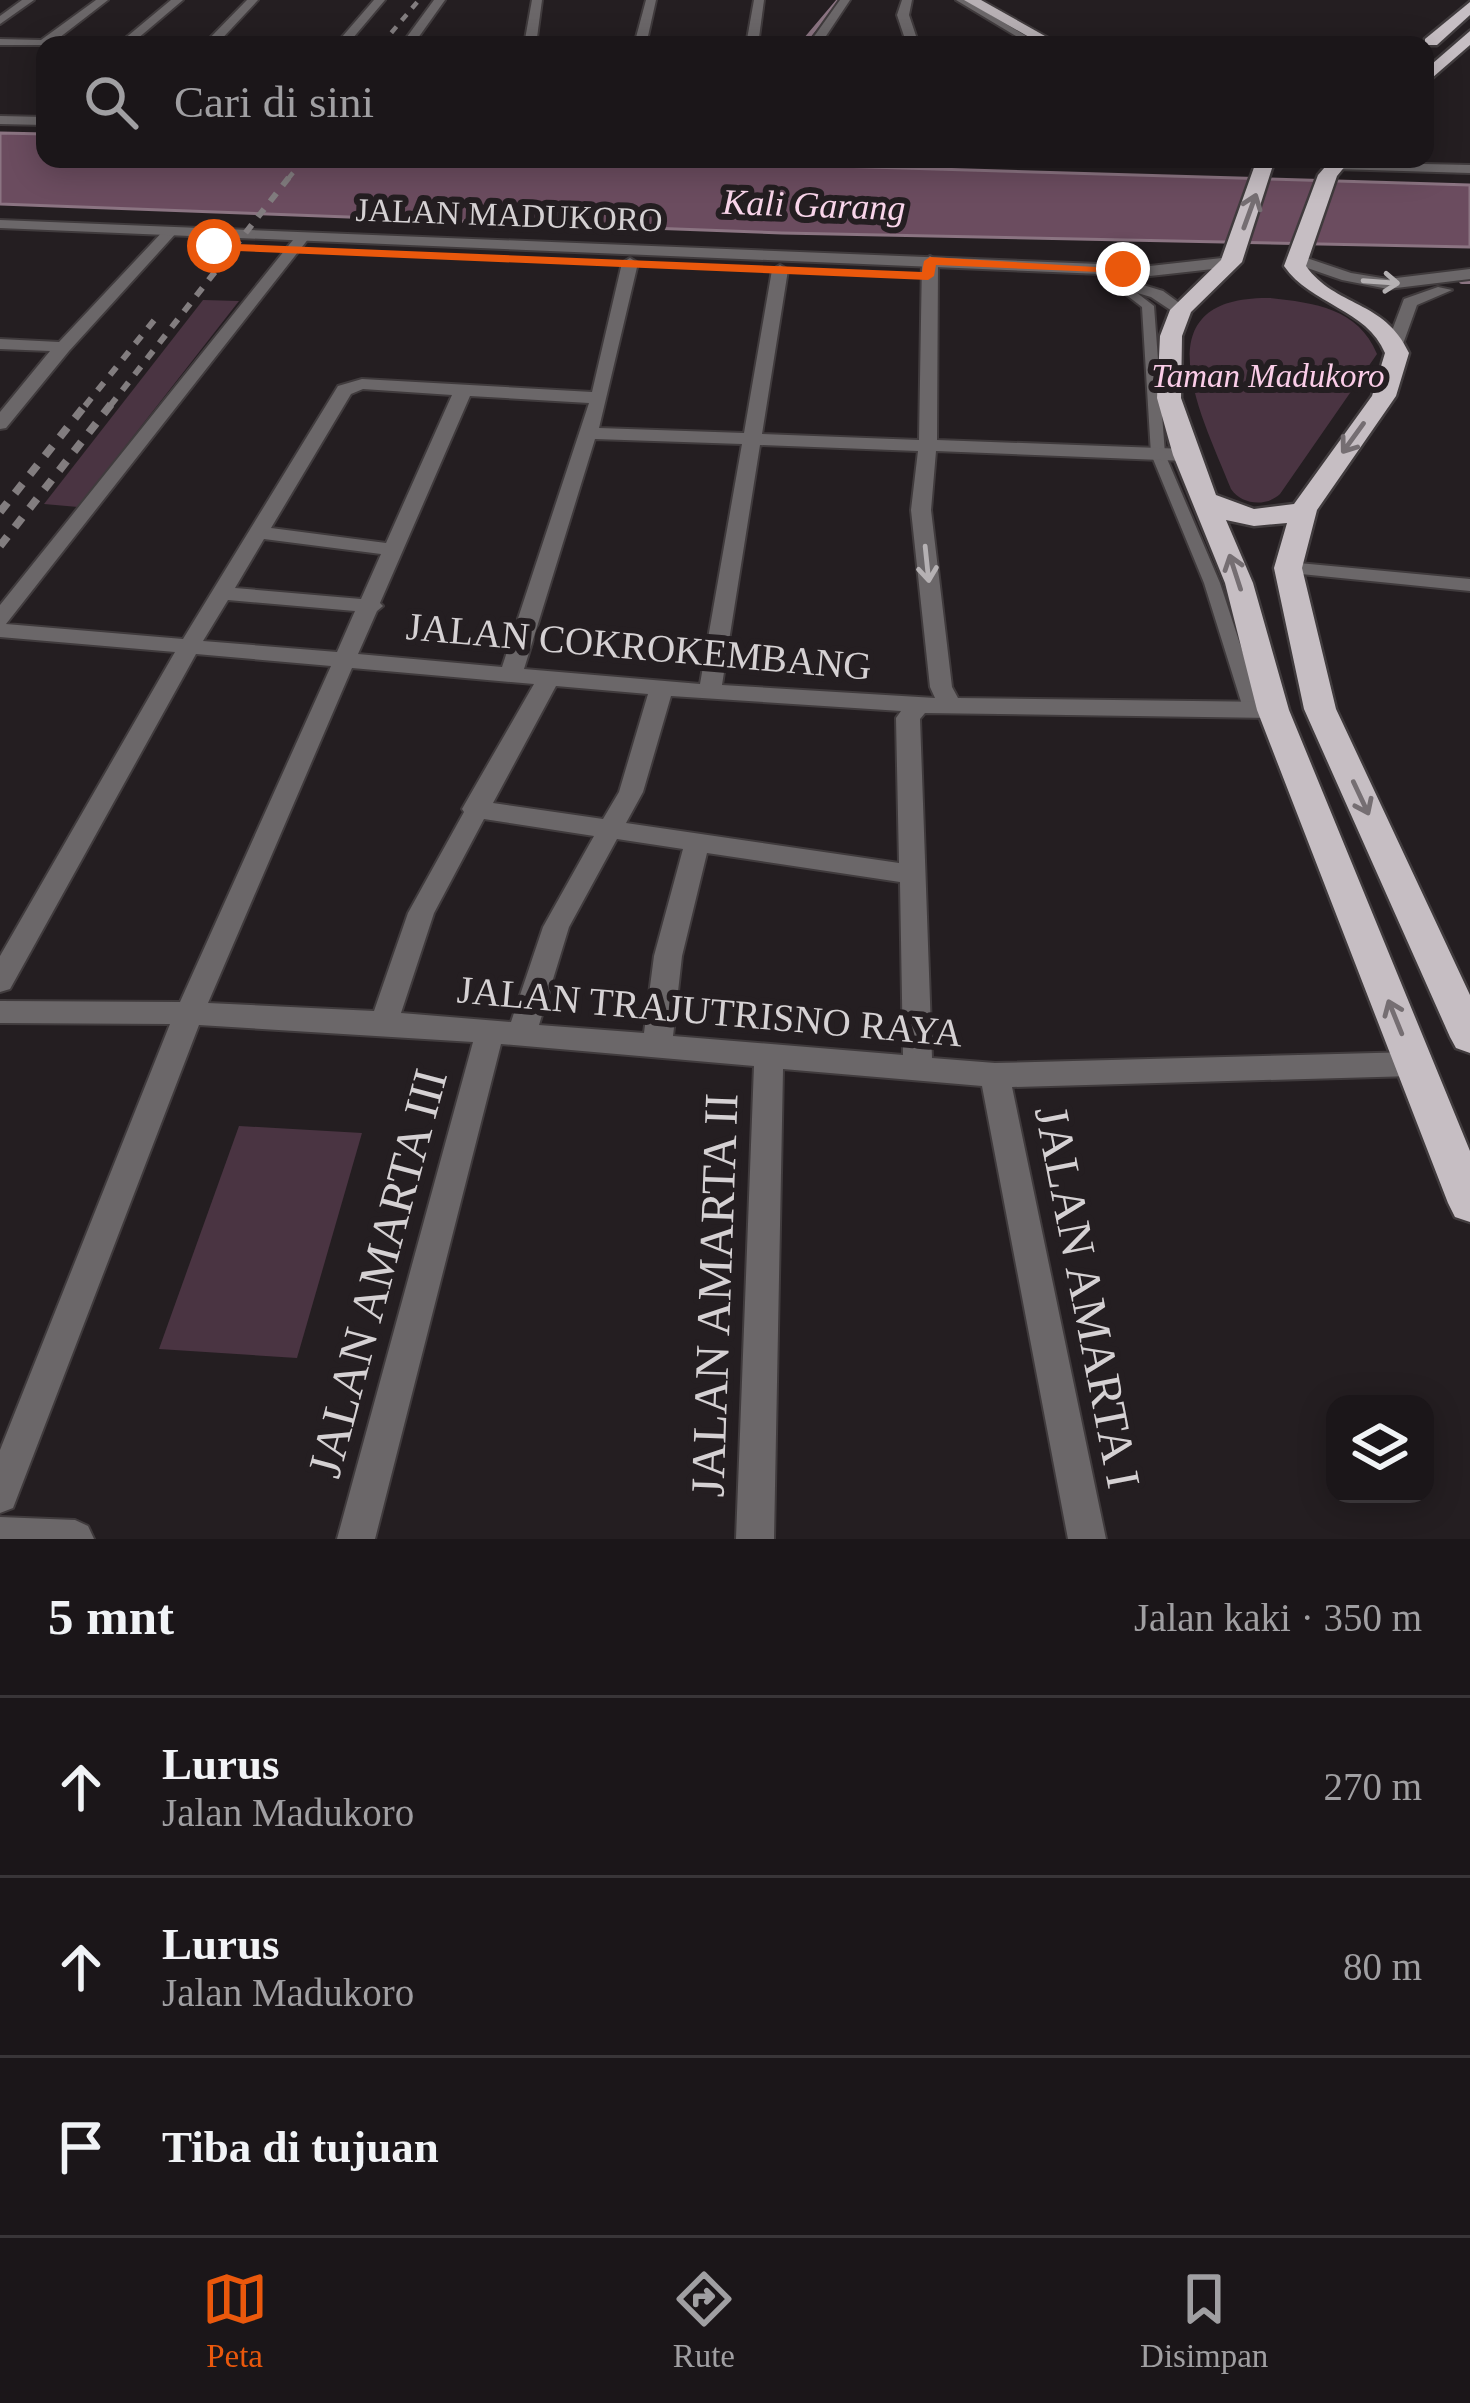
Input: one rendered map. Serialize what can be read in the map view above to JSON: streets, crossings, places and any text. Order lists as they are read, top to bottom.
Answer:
{
  "streets": {
    "street": [
      "JALAN MADUKORO",
      "JALAN COKROKEMBANG",
      "JALAN TRAJUTRISNO RAYA",
      "JALAN AMARTA III",
      "JALAN AMARTA II",
      "JALAN AMARTA I"
    ]
  },
  "crossings": [
    ["JALAN COKROKEMBANG", "JALAN AMARTA III"],
    ["JALAN TRAJUTRISNO RAYA", "JALAN AMARTA III"],
    ["JALAN TRAJUTRISNO RAYA", "JALAN AMARTA II"],
    ["JALAN TRAJUTRISNO RAYA", "JALAN AMARTA I"]
  ],
  "water": ["Kali Garang"],
  "parks": ["Taman Madukoro"],
  "page": {
    "search": "Cari di sini",
    "heading": ["5 mnt", "Jalan kaki · 350 m"],
    "list": [
      ["Lurus", "Jalan Madukoro", "270 m"],
      ["Lurus", "Jalan Madukoro", "80 m"],
      "Tiba di tujuan"
    ],
    "nav": ["Peta", "Rute", "Disimpan"]
  }
}
